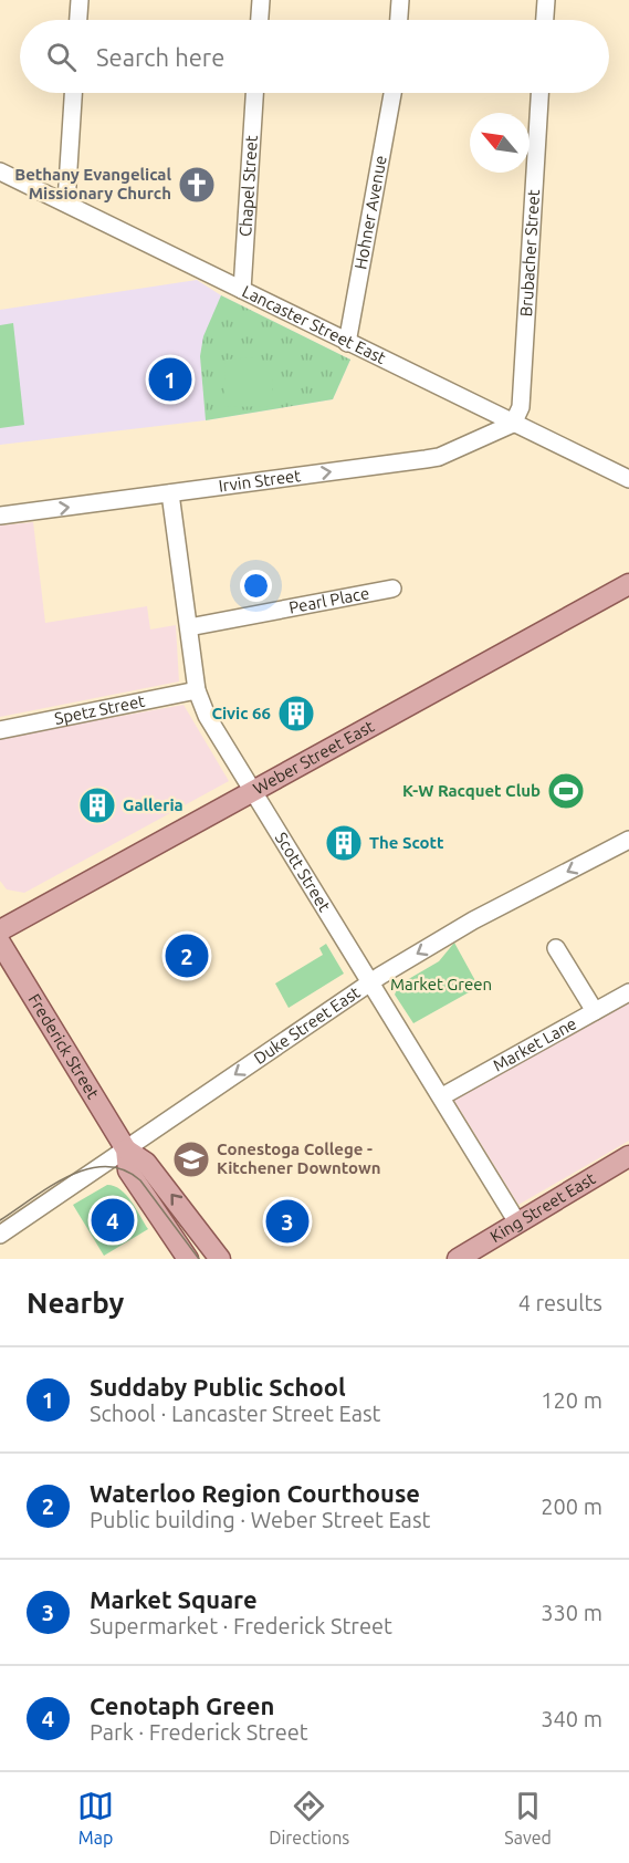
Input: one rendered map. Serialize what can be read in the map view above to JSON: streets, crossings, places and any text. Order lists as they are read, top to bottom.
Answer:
{
  "streets": {
    "main road": ["Weber Street East", "Frederick Street", "King Street East"],
    "street": [
      "Chapel Street",
      "Hohner Avenue",
      "Brubacher Street",
      "Lancaster Street East",
      "Irvin Street",
      "Pearl Place",
      "Spetz Street",
      "Scott Street",
      "Duke Street East",
      "Market Lane"
    ]
  },
  "crossings": [
    ["Chapel Street", "Lancaster Street East"],
    ["Hohner Avenue", "Lancaster Street East"],
    ["Brubacher Street", "Lancaster Street East"],
    ["Brubacher Street", "Irvin Street"],
    ["Lancaster Street East", "Irvin Street"],
    ["Irvin Street", "Scott Street"],
    ["Pearl Place", "Scott Street"],
    ["Spetz Street", "Scott Street"],
    ["Weber Street East", "Scott Street"],
    ["Scott Street", "Duke Street East"],
    ["Scott Street", "Market Lane"],
    ["Scott Street", "King Street East"],
    ["Duke Street East", "Frederick Street"]
  ],
  "one_way": ["Irvin Street", "Duke Street East"],
  "parks": ["Market Green"],
  "places": {
    "church": ["Bethany Evangelical Missionary Church"],
    "building": ["Civic 66", "Galleria", "The Scott"],
    "sports": ["K-W Racquet Club"],
    "school or university": ["Conestoga College - Kitchener Downtown"]
  },
  "north": "top left",
  "page": {
    "search": "Search here",
    "pins": [
      "1",
      "2",
      "4",
      "3"
    ],
    "heading": ["Nearby", "4 results"],
    "list": [
      {
        "mark": "1",
        "name": "Suddaby Public School",
        "note": "School · Lancaster Street East",
        "value": "120 m"
      },
      {
        "mark": "2",
        "name": "Waterloo Region Courthouse",
        "note": "Public building · Weber Street East",
        "value": "200 m"
      },
      {
        "mark": "3",
        "name": "Market Square",
        "note": "Supermarket · Frederick Street",
        "value": "330 m"
      },
      {
        "mark": "4",
        "name": "Cenotaph Green",
        "note": "Park · Frederick Street",
        "value": "340 m"
      }
    ],
    "nav": ["Map", "Directions", "Saved"]
  }
}
